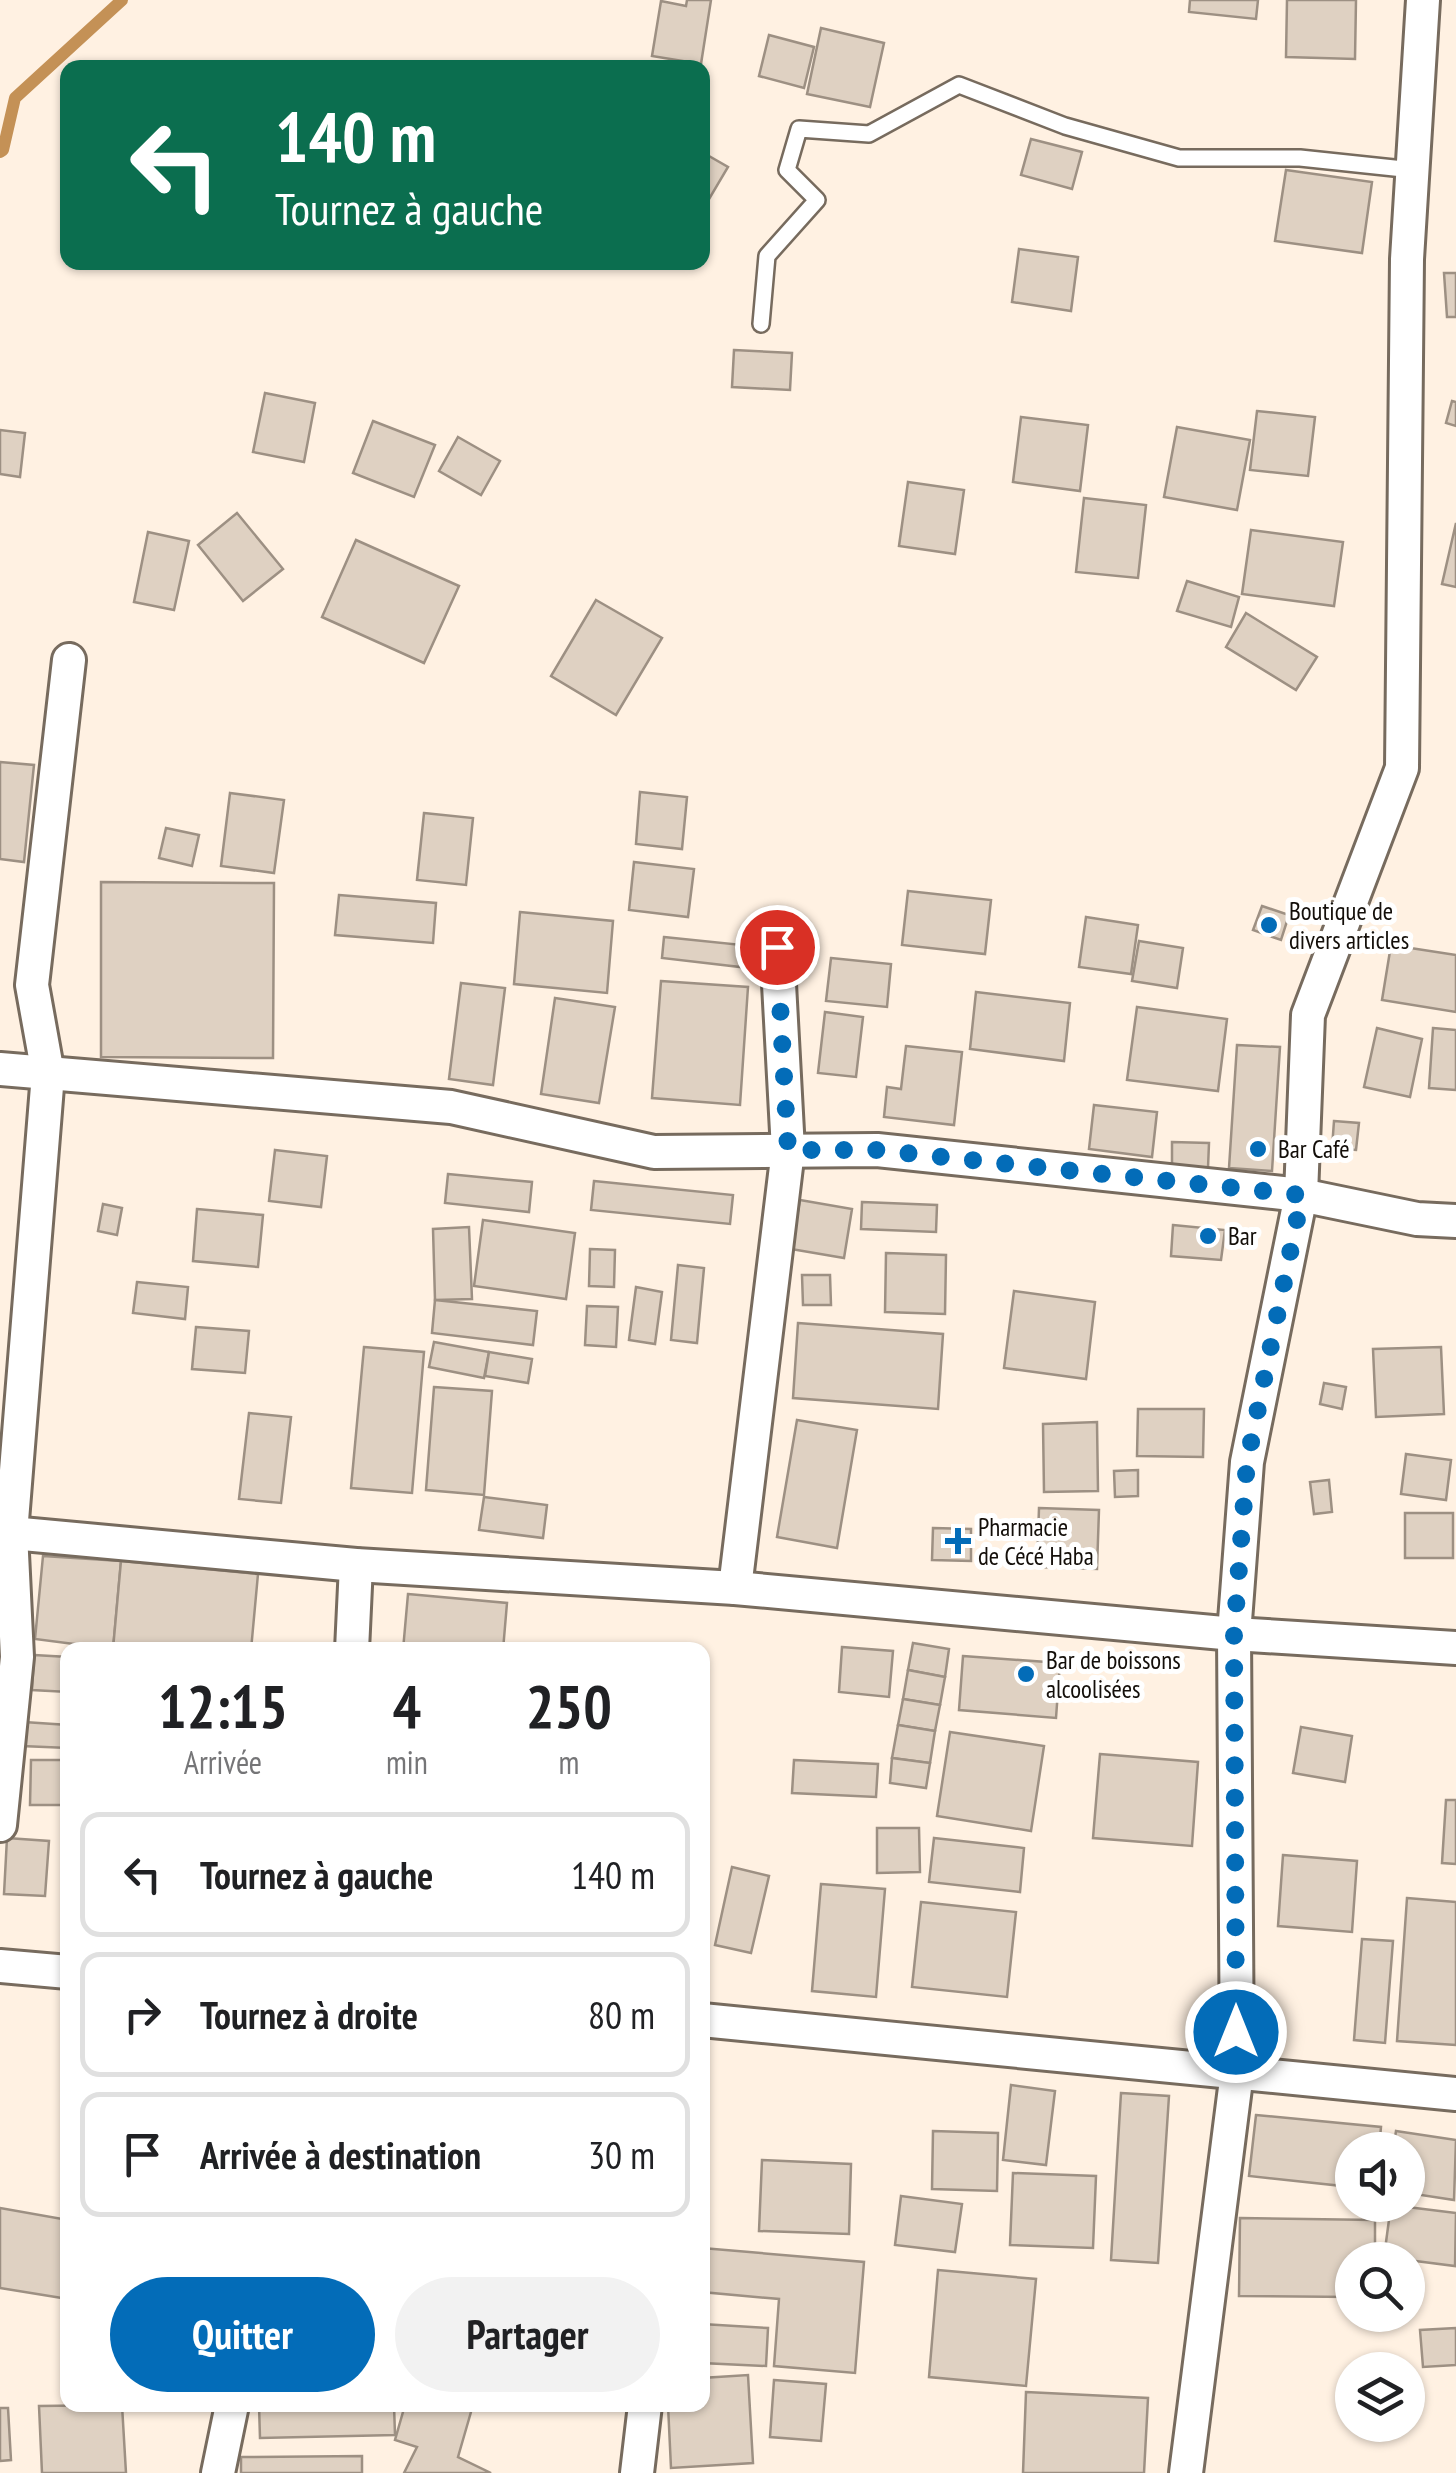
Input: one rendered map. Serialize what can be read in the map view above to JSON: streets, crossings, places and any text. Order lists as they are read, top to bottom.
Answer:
{
  "places": {
    "other": [
      "Boutique de divers articles",
      "Bar Café",
      "Bar",
      "Bar de boissons alcoolisées"
    ],
    "health": ["Pharmacie de Cécé Haba"]
  },
  "page": {
    "turn": ["140 m", "Tournez à gauche"],
    "eta": [
      "12:15",
      "Arrivée",
      "4",
      "min",
      "250",
      "m"
    ],
    "list": [
      {
        "name": "Tournez à gauche",
        "value": "140 m"
      },
      {
        "name": "Tournez à droite",
        "value": "80 m"
      },
      {
        "name": "Arrivée à destination",
        "value": "30 m"
      }
    ],
    "buttons": ["Quitter", "Partager"]
  }
}
